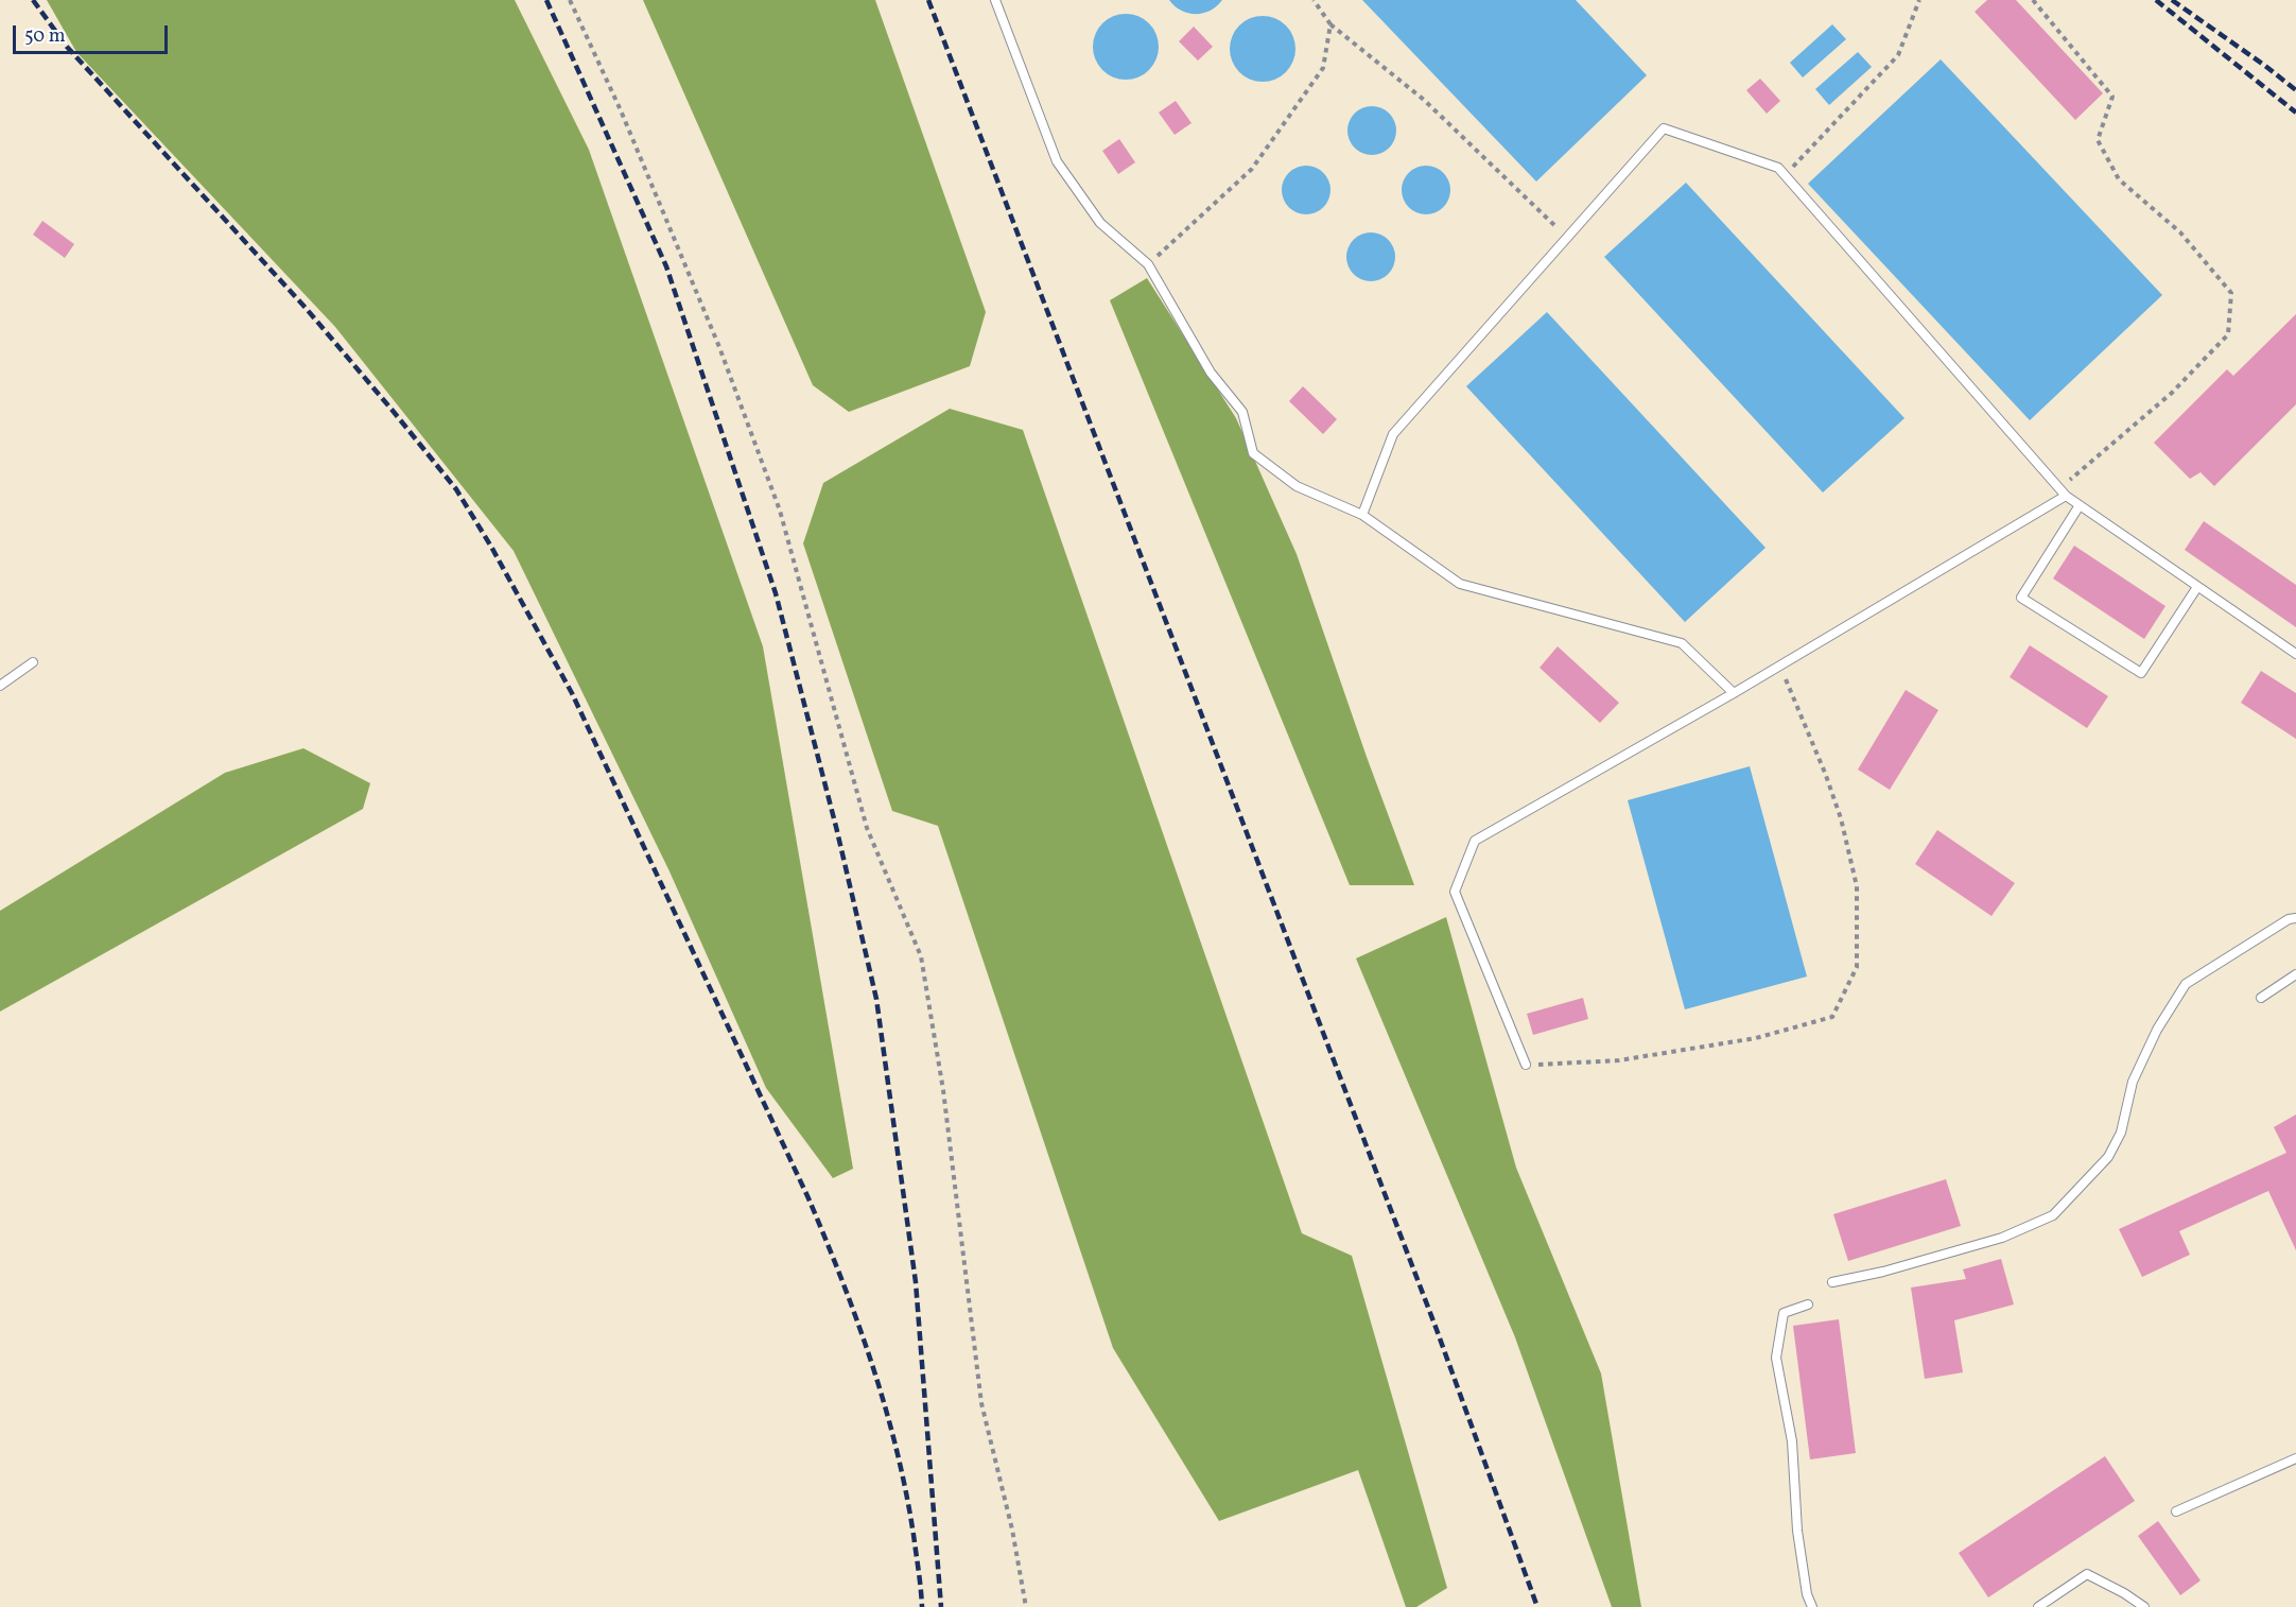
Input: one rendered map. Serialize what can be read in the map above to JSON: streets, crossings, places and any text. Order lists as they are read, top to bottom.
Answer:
{
  "scale_bar": "50 m"
}
